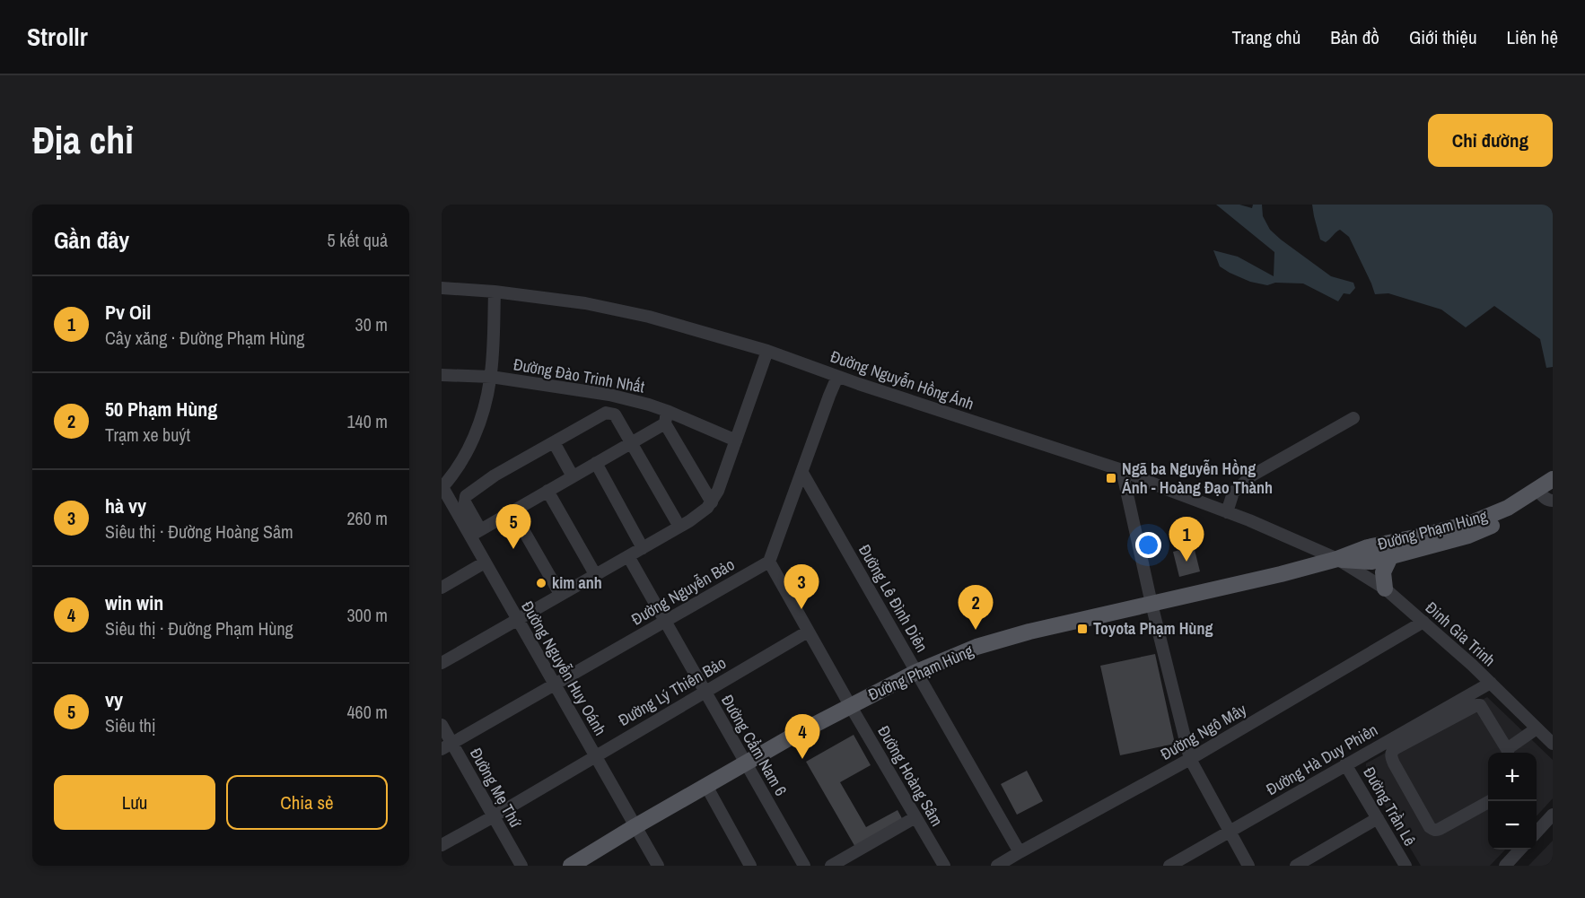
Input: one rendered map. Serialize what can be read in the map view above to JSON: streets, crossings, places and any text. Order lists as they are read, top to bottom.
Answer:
{
  "streets": {
    "main road": ["Đường Phạm Hùng"],
    "street": [
      "Đường Đào Trinh Nhất",
      "Đường Nguyễn Hồng Ánh",
      "Đường Nguyễn Bảo",
      "Đường Lê Đình Diên",
      "Đinh Gia Trinh",
      "Đường Nguyễn Huy Oánh",
      "Đường Lý Thiên Bảo",
      "Đường Ngô Mây",
      "Đường Cẩm Nam 6",
      "Đường Hà Duy Phiên",
      "Đường Hoàng Sâm",
      "Đường Mẹ Thứ",
      "Đường Trần Lê"
    ]
  },
  "crossings": [
    ["Đường Nguyễn Hồng Ánh", "Đường Phạm Hùng"],
    ["Đường Nguyễn Hồng Ánh", "Đinh Gia Trinh"],
    ["Đường Phạm Hùng", "Đường Lê Đình Diên"],
    ["Đường Phạm Hùng", "Đinh Gia Trinh"],
    ["Đường Phạm Hùng", "Đường Nguyễn Huy Oánh"],
    ["Đường Phạm Hùng", "Đường Cẩm Nam 6"],
    ["Đường Phạm Hùng", "Đường Hoàng Sâm"],
    ["Đường Nguyễn Bảo", "Đường Nguyễn Huy Oánh"],
    ["Đường Nguyễn Bảo", "Đường Cẩm Nam 6"],
    ["Đường Nguyễn Bảo", "Đường Hoàng Sâm"],
    ["Đường Nguyễn Bảo", "Đường Mẹ Thứ"],
    ["Đường Lê Đình Diên", "Đường Ngô Mây"],
    ["Đinh Gia Trinh", "Đường Ngô Mây"],
    ["Đinh Gia Trinh", "Đường Hà Duy Phiên"],
    ["Đường Nguyễn Huy Oánh", "Đường Lý Thiên Bảo"],
    ["Đường Lý Thiên Bảo", "Đường Cẩm Nam 6"],
    ["Đường Lý Thiên Bảo", "Đường Hoàng Sâm"],
    ["Đường Lý Thiên Bảo", "Đường Mẹ Thứ"],
    ["Đường Hà Duy Phiên", "Đường Trần Lê"]
  ],
  "places": {
    "transit": ["Ngã ba Nguyễn Hồng Ánh - Hoàng Đạo Thành", "Toyota Phạm Hùng"],
    "other": ["kim anh"]
  },
  "page": {
    "header": "Strollr",
    "nav": [
      "Trang chủ",
      "Bản đồ",
      "Giới thiệu",
      "Liên hệ"
    ],
    "buttons": [
      "Chỉ đường",
      ["Lưu", "Chia sẻ"]
    ],
    "title": "Địa chỉ",
    "heading": ["Gần đây", "5 kết quả"],
    "list": [
      {
        "mark": "1",
        "name": "Pv Oil",
        "note": "Cây xăng · Đường Phạm Hùng",
        "value": "30 m"
      },
      {
        "mark": "2",
        "name": "50 Phạm Hùng",
        "note": "Trạm xe buýt",
        "value": "140 m"
      },
      {
        "mark": "3",
        "name": "hà vy",
        "note": "Siêu thị · Đường Hoàng Sâm",
        "value": "260 m"
      },
      {
        "mark": "4",
        "name": "win win",
        "note": "Siêu thị · Đường Phạm Hùng",
        "value": "300 m"
      },
      {
        "mark": "5",
        "name": "vy",
        "note": "Siêu thị",
        "value": "460 m"
      }
    ],
    "pins": [
      "5",
      "1",
      "3",
      "2",
      "4"
    ],
    "map_buttons": ["+", "−"]
  }
}
